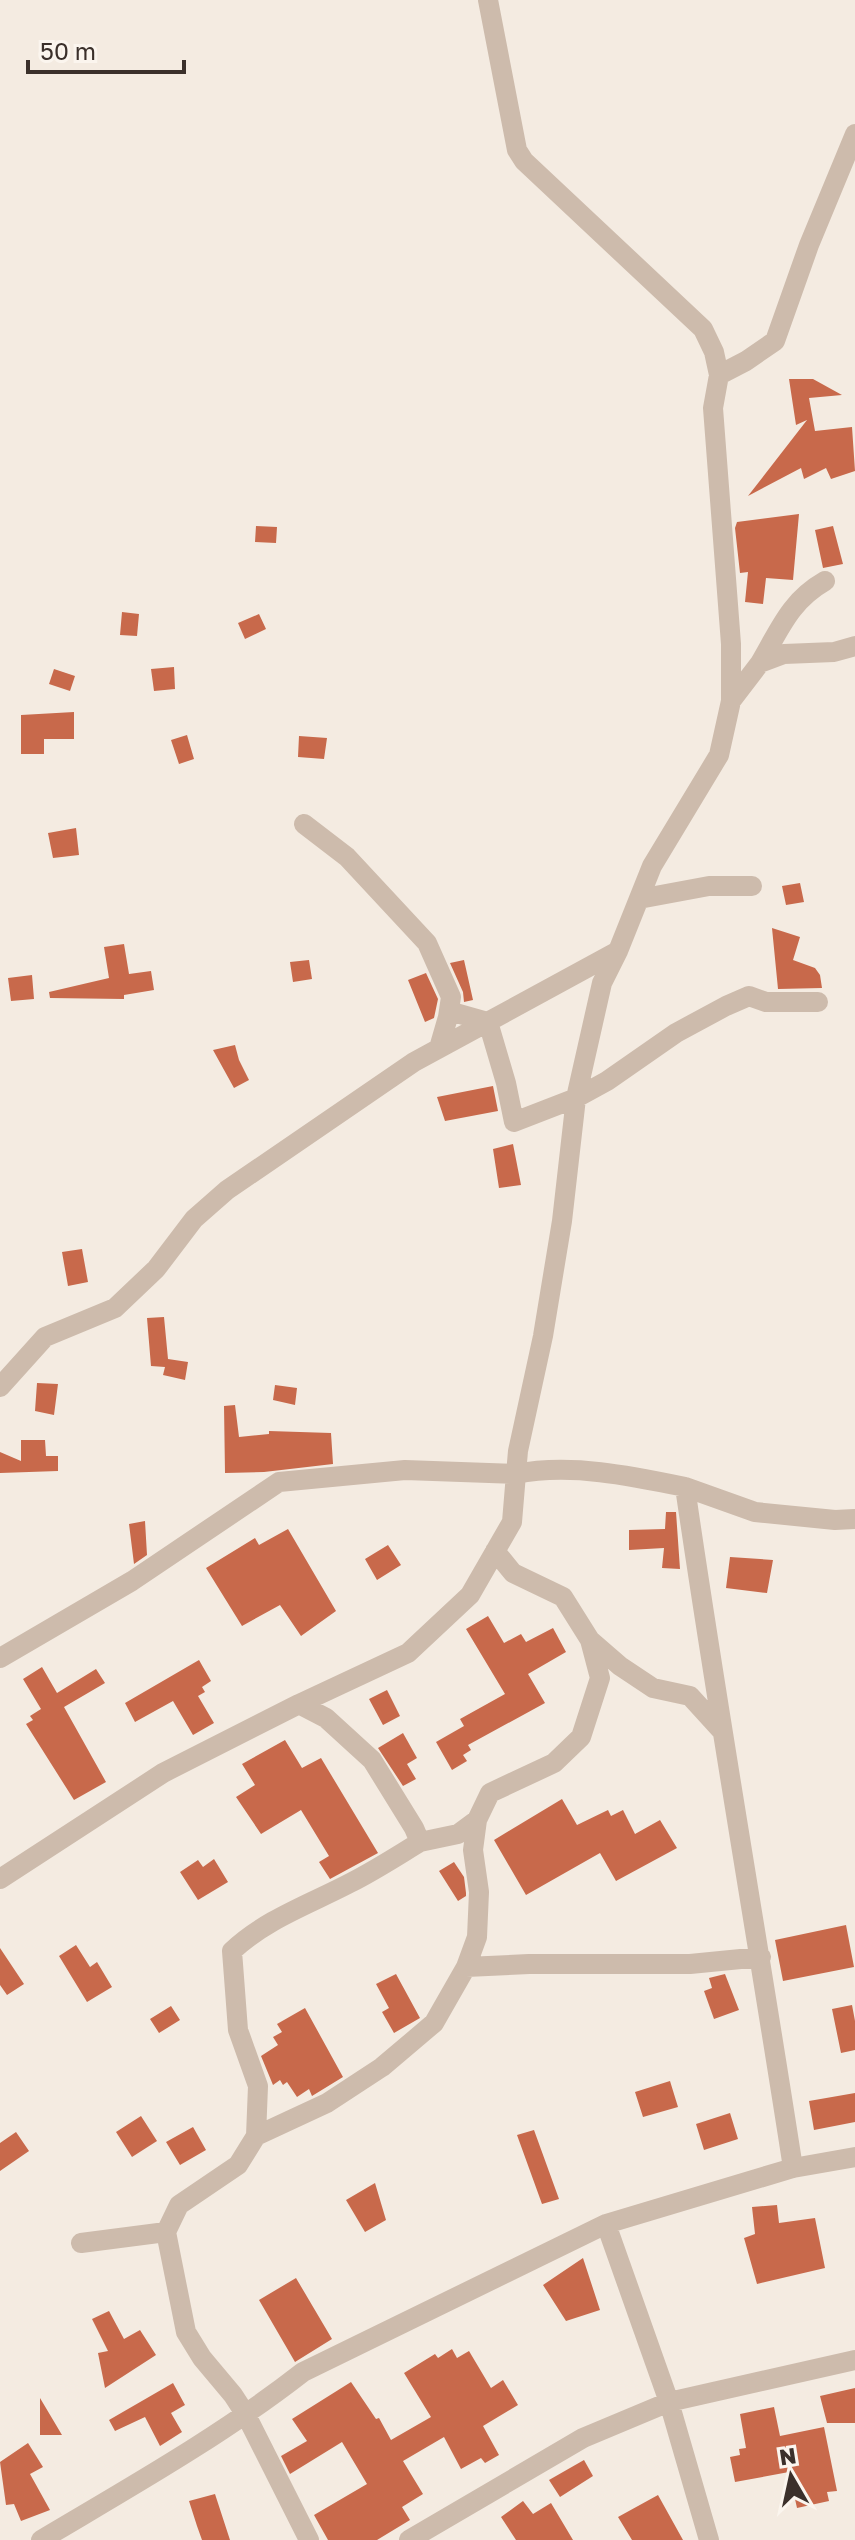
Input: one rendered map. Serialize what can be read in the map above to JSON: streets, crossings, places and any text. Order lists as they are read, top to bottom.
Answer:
{
  "scale_bar": "50 m",
  "north": "top"
}
